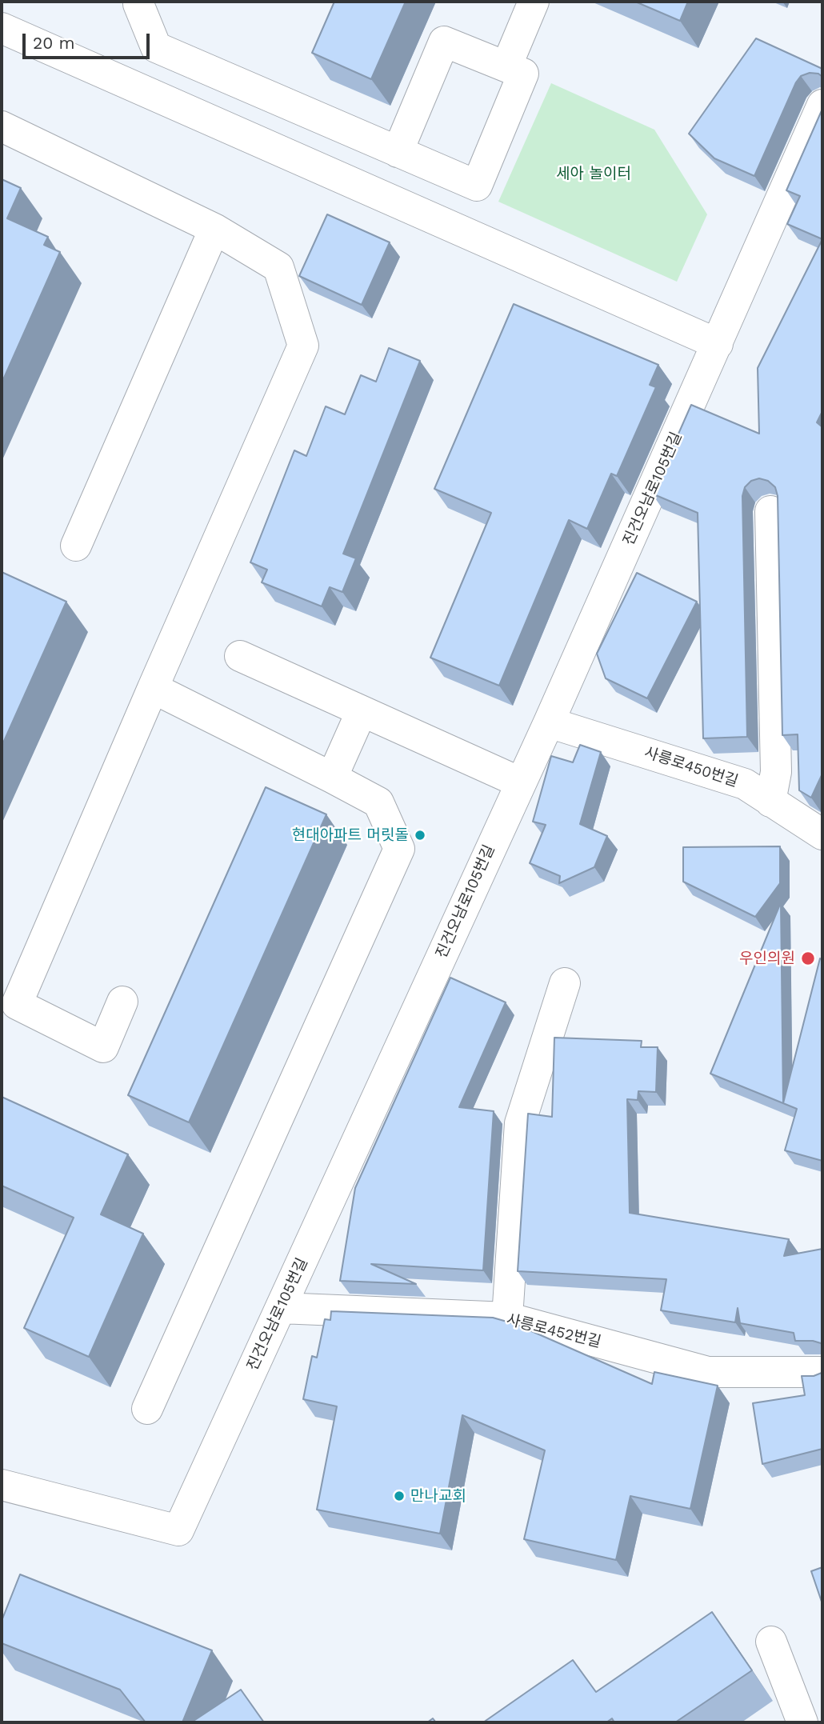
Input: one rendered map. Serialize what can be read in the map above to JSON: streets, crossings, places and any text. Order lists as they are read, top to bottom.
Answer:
{
  "streets": {
    "street": ["진건오남로105번길", "사릉로450번길", "사릉로452번길"]
  },
  "crossings": [
    ["진건오남로105번길", "사릉로450번길"],
    ["진건오남로105번길", "사릉로452번길"]
  ],
  "parks": ["세아 놀이터"],
  "places": ["현대아파트 머릿돌", "우인의원", "만나교회"],
  "scale_bar": "20 m"
}
